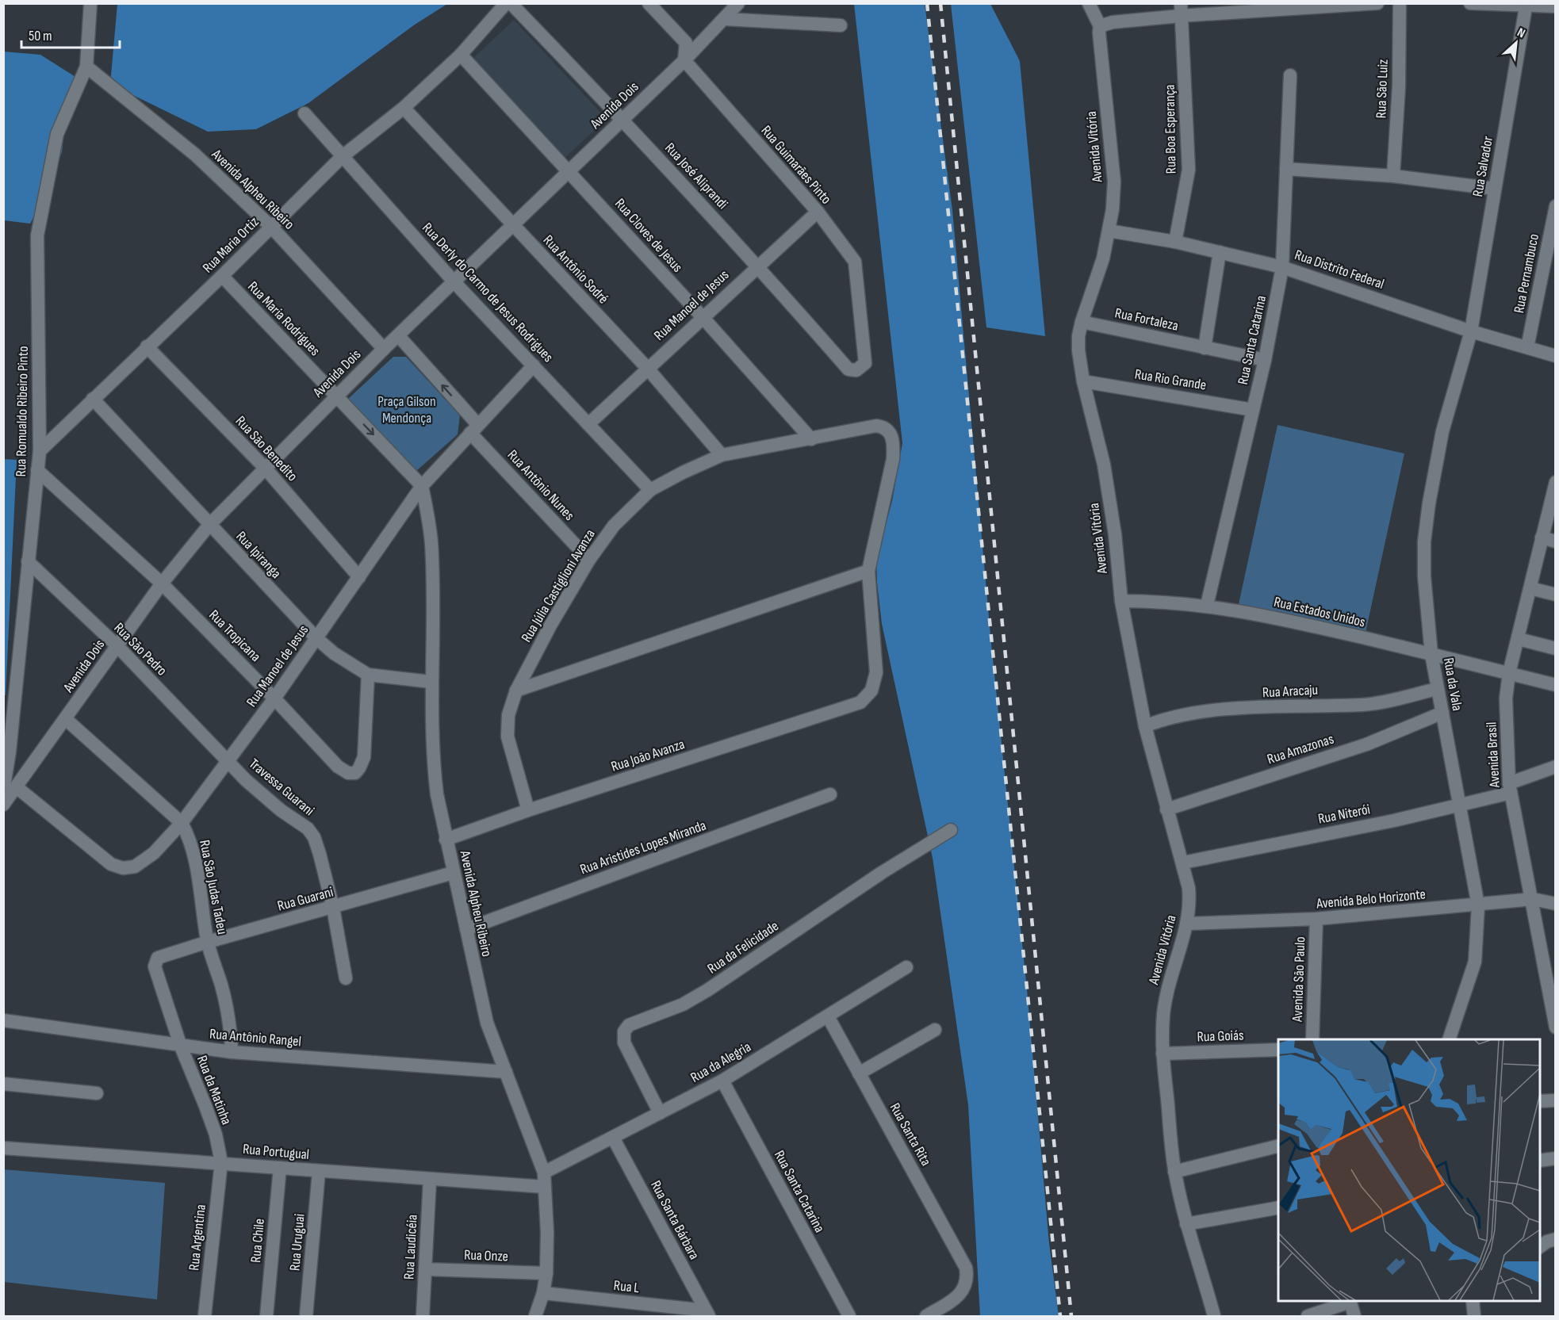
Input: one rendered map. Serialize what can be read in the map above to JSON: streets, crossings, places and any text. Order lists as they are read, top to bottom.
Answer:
{
  "streets": {
    "street": [
      "Rua São Luiz",
      "Avenida Dois",
      "Rua Boa Esperança",
      "Avenida Vitória",
      "Rua Guimarães Pinto",
      "Rua Salvador",
      "Rua José Aliprandi",
      "Avenida Alpheu Ribeiro",
      "Rua Cloves de Jesus",
      "Rua Maria Ortiz",
      "Rua Antônio Sodré",
      "Rua Distrito Federal",
      "Rua Pernambuco",
      "Rua Derly do Carmo de Jesus Rodrigues",
      "Rua Manoel de Jesus",
      "Rua Maria Rodrigues",
      "Rua Fortaleza",
      "Rua Santa Catarina",
      "Rua Rio Grande",
      "Rua Romualdo Ribeiro Pinto",
      "Rua São Benedito",
      "Rua Antônio Nunes",
      "Rua Ipiranga",
      "Rua Júlia Castiglioni Avanza",
      "Rua Estados Unidos",
      "Rua Tropicana",
      "Rua São Pedro",
      "Rua da Vala",
      "Rua Aracaju",
      "Rua Amazonas",
      "Avenida Brasil",
      "Rua João Avanza",
      "Travessa Guarani",
      "Rua Niterói",
      "Rua Aristides Lopes Miranda",
      "Rua São Judas Tadeu",
      "Rua Guarani",
      "Avenida Belo Horizonte",
      "Rua da Felicidade",
      "Avenida São Paulo",
      "Rua Goiás",
      "Rua Antônio Rangel",
      "Rua da Alegria",
      "Rua da Matinha",
      "Rua Santa Rita",
      "Rua Portugual",
      "Rua Santa Bárbara",
      "Rua Argentina",
      "Rua Chile",
      "Rua Uruguai",
      "Rua Laudicéia",
      "Rua Onze",
      "Rua L"
    ]
  },
  "crossings": [
    ["Avenida Dois", "Rua Guimarães Pinto"],
    ["Avenida Dois", "Rua José Aliprandi"],
    ["Avenida Dois", "Avenida Alpheu Ribeiro"],
    ["Avenida Dois", "Rua Cloves de Jesus"],
    ["Avenida Dois", "Rua Antônio Sodré"],
    ["Avenida Dois", "Rua Derly do Carmo de Jesus Rodrigues"],
    ["Avenida Dois", "Rua Manoel de Jesus"],
    ["Avenida Dois", "Rua Maria Rodrigues"],
    ["Avenida Dois", "Rua São Benedito"],
    ["Avenida Dois", "Rua Ipiranga"],
    ["Avenida Dois", "Rua Tropicana"],
    ["Avenida Dois", "Rua São Pedro"],
    ["Avenida Dois", "Rua São Judas Tadeu"],
    ["Rua Boa Esperança", "Rua Distrito Federal"],
    ["Avenida Vitória", "Rua Distrito Federal"],
    ["Avenida Vitória", "Rua Fortaleza"],
    ["Avenida Vitória", "Rua Rio Grande"],
    ["Avenida Vitória", "Rua Estados Unidos"],
    ["Avenida Vitória", "Rua Aracaju"],
    ["Avenida Vitória", "Rua Amazonas"],
    ["Avenida Vitória", "Rua Niterói"],
    ["Avenida Vitória", "Avenida Belo Horizonte"],
    ["Avenida Vitória", "Rua Goiás"],
    ["Rua Guimarães Pinto", "Rua José Aliprandi"],
    ["Rua Guimarães Pinto", "Rua Manoel de Jesus"],
    ["Rua Salvador", "Rua Distrito Federal"],
    ["Rua Salvador", "Rua da Vala"],
    ["Rua José Aliprandi", "Rua Manoel de Jesus"],
    ["Avenida Alpheu Ribeiro", "Rua Maria Ortiz"],
    ["Avenida Alpheu Ribeiro", "Rua Manoel de Jesus"],
    ["Avenida Alpheu Ribeiro", "Rua Maria Rodrigues"],
    ["Avenida Alpheu Ribeiro", "Rua Romualdo Ribeiro Pinto"],
    ["Avenida Alpheu Ribeiro", "Rua Ipiranga"],
    ["Avenida Alpheu Ribeiro", "Rua João Avanza"],
    ["Avenida Alpheu Ribeiro", "Rua Aristides Lopes Miranda"],
    ["Avenida Alpheu Ribeiro", "Rua Guarani"],
    ["Avenida Alpheu Ribeiro", "Rua Antônio Rangel"],
    ["Avenida Alpheu Ribeiro", "Rua da Alegria"],
    ["Avenida Alpheu Ribeiro", "Rua Portugual"],
    ["Avenida Alpheu Ribeiro", "Rua Onze"],
    ["Avenida Alpheu Ribeiro", "Rua L"],
    ["Rua Cloves de Jesus", "Rua Maria Ortiz"],
    ["Rua Cloves de Jesus", "Rua Manoel de Jesus"],
    ["Rua Cloves de Jesus", "Rua Júlia Castiglioni Avanza"],
    ["Rua Maria Ortiz", "Rua Antônio Sodré"],
    ["Rua Maria Ortiz", "Rua Derly do Carmo de Jesus Rodrigues"],
    ["Rua Maria Ortiz", "Rua Maria Rodrigues"],
    ["Rua Maria Ortiz", "Rua Romualdo Ribeiro Pinto"],
    ["Rua Maria Ortiz", "Rua São Benedito"],
    ["Rua Maria Ortiz", "Rua Ipiranga"],
    ["Rua Antônio Sodré", "Rua Manoel de Jesus"],
    ["Rua Antônio Sodré", "Rua Júlia Castiglioni Avanza"],
    ["Rua Distrito Federal", "Rua Pernambuco"],
    ["Rua Distrito Federal", "Rua Santa Catarina"],
    ["Rua Distrito Federal", "Rua da Vala"],
    ["Rua Derly do Carmo de Jesus Rodrigues", "Rua Manoel de Jesus"],
    ["Rua Derly do Carmo de Jesus Rodrigues", "Rua Júlia Castiglioni Avanza"],
    ["Rua Manoel de Jesus", "Rua Maria Rodrigues"],
    ["Rua Manoel de Jesus", "Rua São Benedito"],
    ["Rua Manoel de Jesus", "Rua Antônio Nunes"],
    ["Rua Manoel de Jesus", "Rua Ipiranga"],
    ["Rua Manoel de Jesus", "Rua Tropicana"],
    ["Rua Manoel de Jesus", "Rua São Pedro"],
    ["Rua Manoel de Jesus", "Travessa Guarani"],
    ["Rua Manoel de Jesus", "Rua São Judas Tadeu"],
    ["Rua Fortaleza", "Rua Santa Catarina"],
    ["Rua Santa Catarina", "Rua Rio Grande"],
    ["Rua Santa Catarina", "Rua Estados Unidos"],
    ["Rua Santa Catarina", "Rua da Alegria"],
    ["Rua Romualdo Ribeiro Pinto", "Rua Tropicana"],
    ["Rua Romualdo Ribeiro Pinto", "Rua São Pedro"],
    ["Rua Antônio Nunes", "Rua Júlia Castiglioni Avanza"],
    ["Rua Ipiranga", "Rua Tropicana"],
    ["Rua Júlia Castiglioni Avanza", "Rua João Avanza"],
    ["Rua Estados Unidos", "Rua da Vala"],
    ["Rua Estados Unidos", "Avenida Brasil"],
    ["Rua São Pedro", "Travessa Guarani"],
    ["Rua da Vala", "Rua Aracaju"],
    ["Rua da Vala", "Rua Amazonas"],
    ["Rua da Vala", "Rua Niterói"],
    ["Rua da Vala", "Avenida Belo Horizonte"],
    ["Avenida Brasil", "Rua Niterói"],
    ["Avenida Brasil", "Avenida Belo Horizonte"],
    ["Travessa Guarani", "Rua Guarani"],
    ["Rua São Judas Tadeu", "Rua Guarani"],
    ["Rua São Judas Tadeu", "Rua Antônio Rangel"],
    ["Rua Guarani", "Rua da Matinha"],
    ["Avenida Belo Horizonte", "Avenida São Paulo"],
    ["Rua da Felicidade", "Rua da Alegria"],
    ["Rua Antônio Rangel", "Rua da Matinha"],
    ["Rua da Alegria", "Rua Santa Rita"],
    ["Rua da Alegria", "Rua Santa Bárbara"],
    ["Rua da Matinha", "Rua Portugual"],
    ["Rua da Matinha", "Rua Argentina"],
    ["Rua Portugual", "Rua Argentina"],
    ["Rua Portugual", "Rua Chile"],
    ["Rua Portugual", "Rua Uruguai"],
    ["Rua Portugual", "Rua Laudicéia"],
    ["Rua Santa Bárbara", "Rua L"],
    ["Rua Laudicéia", "Rua Onze"]
  ],
  "parks": ["Praça Gilson Mendonça"],
  "scale_bar": "50 m",
  "north": "top right"
}
